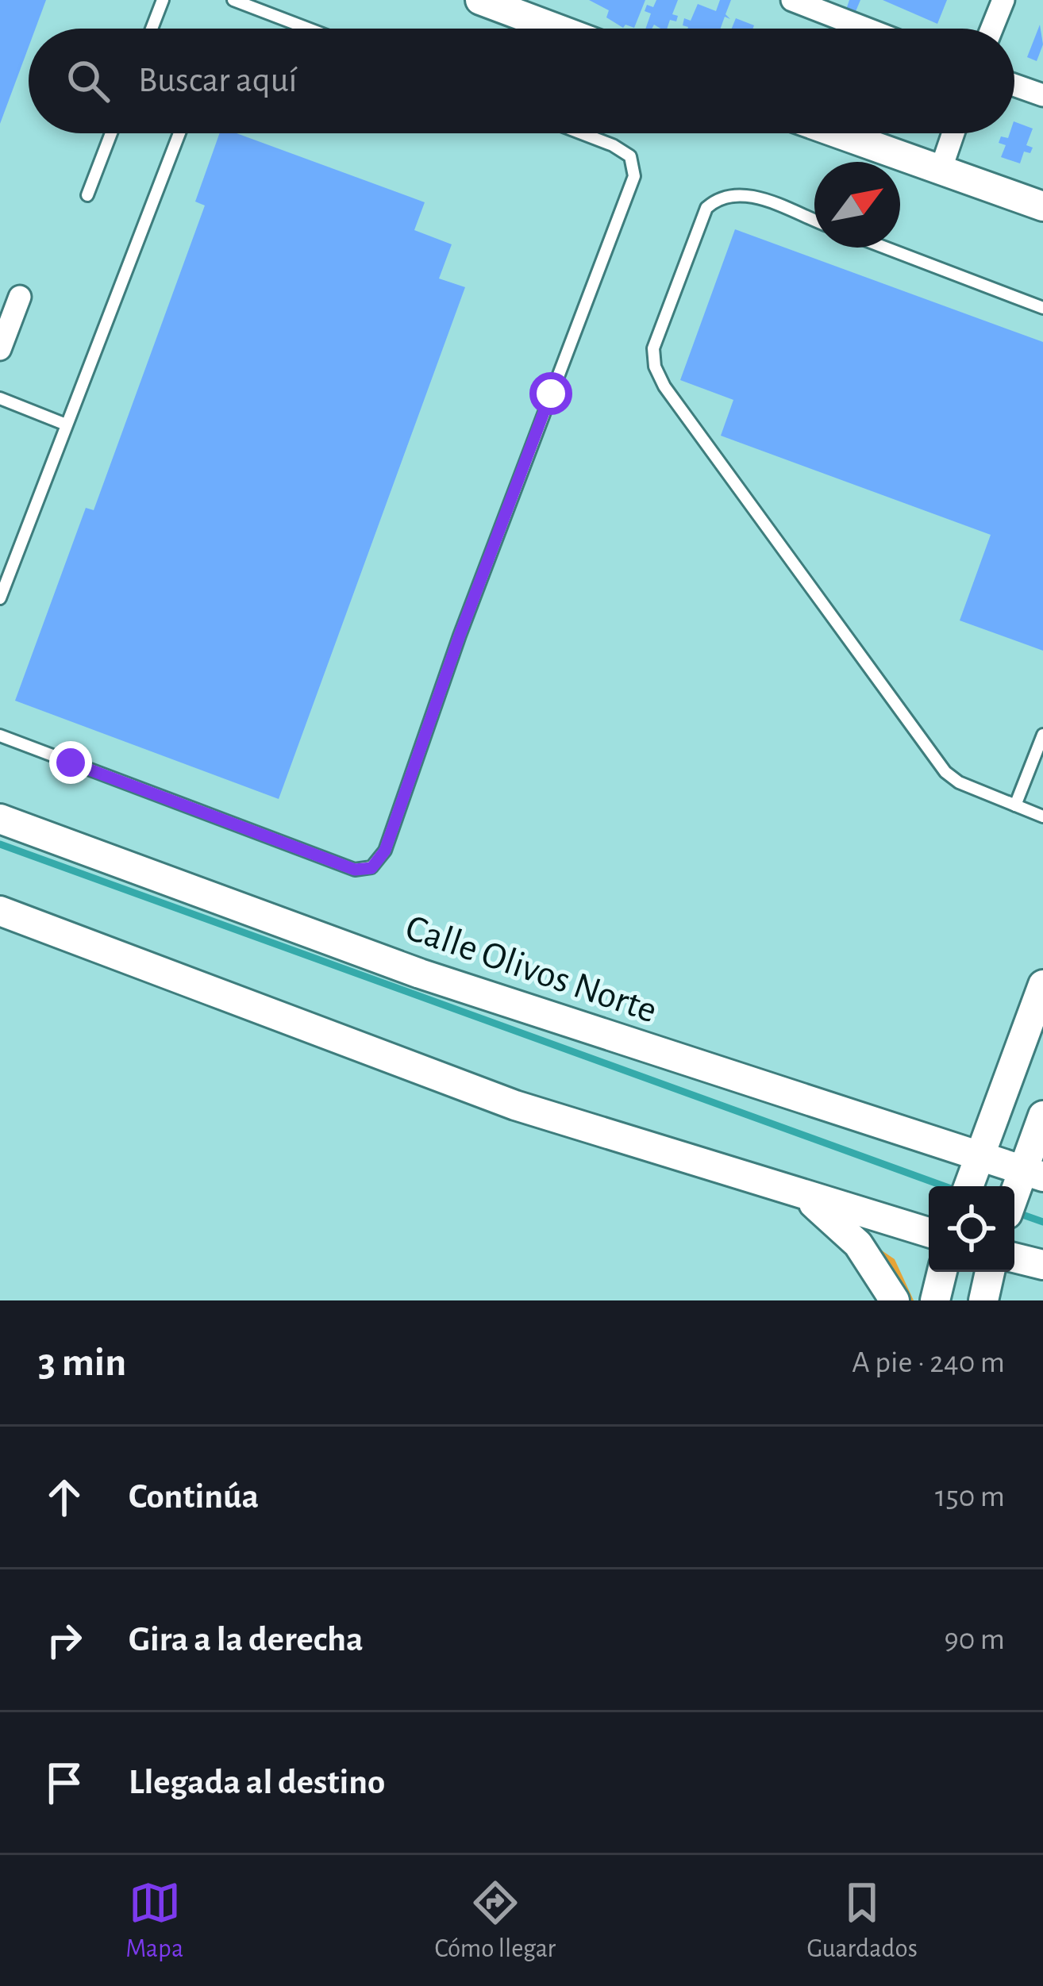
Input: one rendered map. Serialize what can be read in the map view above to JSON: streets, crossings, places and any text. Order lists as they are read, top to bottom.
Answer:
{
  "streets": {
    "main road": ["Calle Olivos Norte"]
  },
  "north": "top right",
  "page": {
    "search": "Buscar aquí",
    "heading": ["3 min", "A pie · 240 m"],
    "list": [
      ["Continúa", "150 m"],
      ["Gira a la derecha", "90 m"],
      "Llegada al destino"
    ],
    "nav": ["Mapa", "Cómo llegar", "Guardados"]
  }
}
